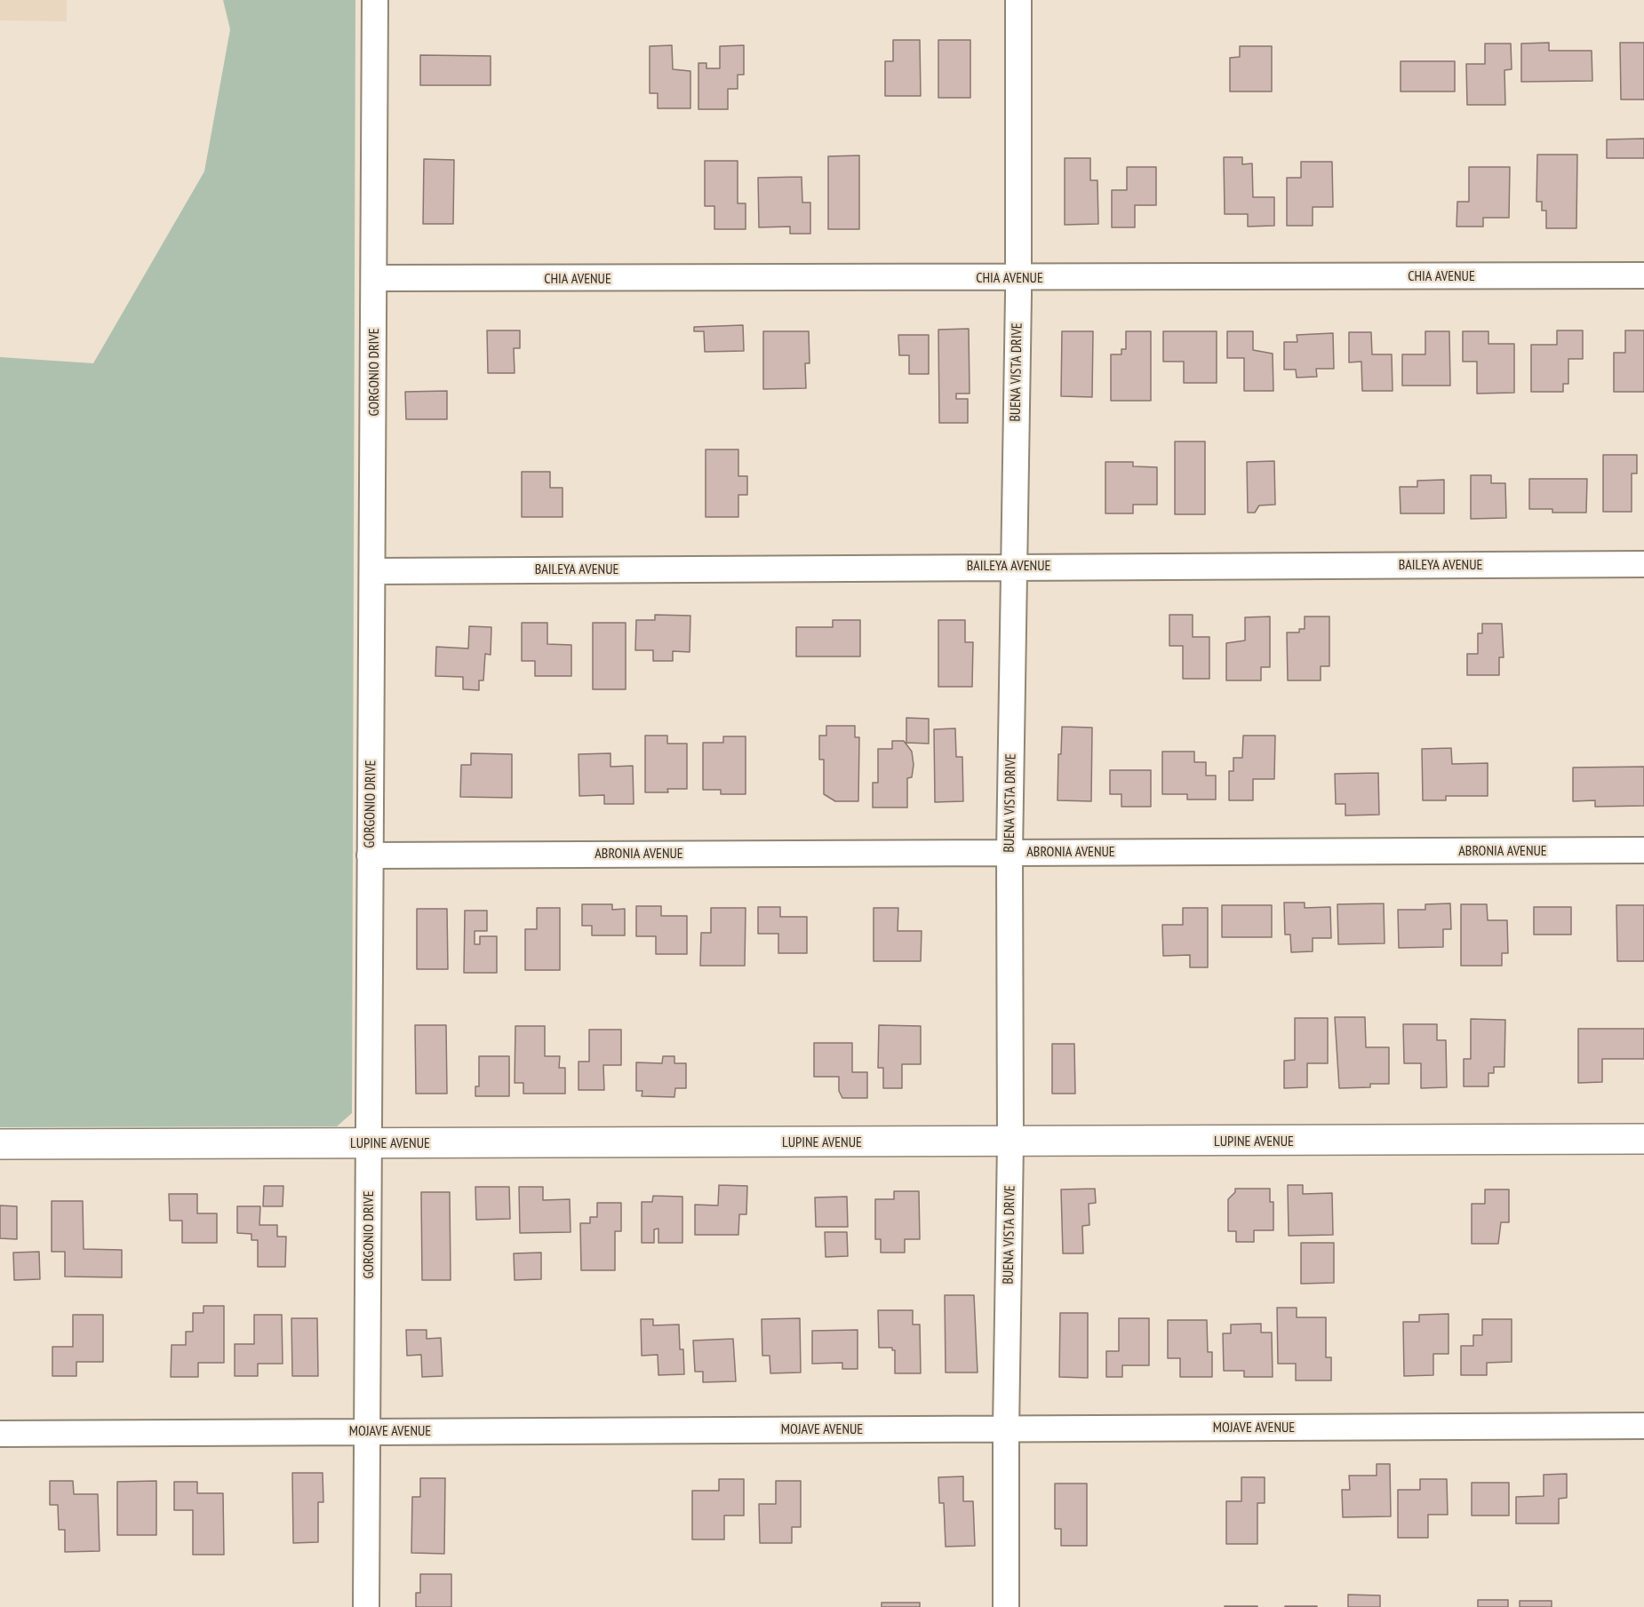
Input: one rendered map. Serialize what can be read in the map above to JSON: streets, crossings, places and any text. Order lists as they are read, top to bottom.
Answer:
{
  "streets": {
    "street": [
      "CHIA AVENUE",
      "GORGONIO DRIVE",
      "BUENA VISTA DRIVE",
      "BAILEYA AVENUE",
      "ABRONIA AVENUE",
      "LUPINE AVENUE",
      "MOJAVE AVENUE"
    ]
  },
  "crossings": [
    ["CHIA AVENUE", "GORGONIO DRIVE"],
    ["CHIA AVENUE", "BUENA VISTA DRIVE"],
    ["GORGONIO DRIVE", "BAILEYA AVENUE"],
    ["GORGONIO DRIVE", "ABRONIA AVENUE"],
    ["GORGONIO DRIVE", "LUPINE AVENUE"],
    ["GORGONIO DRIVE", "MOJAVE AVENUE"],
    ["BUENA VISTA DRIVE", "BAILEYA AVENUE"],
    ["BUENA VISTA DRIVE", "ABRONIA AVENUE"],
    ["BUENA VISTA DRIVE", "LUPINE AVENUE"],
    ["BUENA VISTA DRIVE", "MOJAVE AVENUE"]
  ]
}
